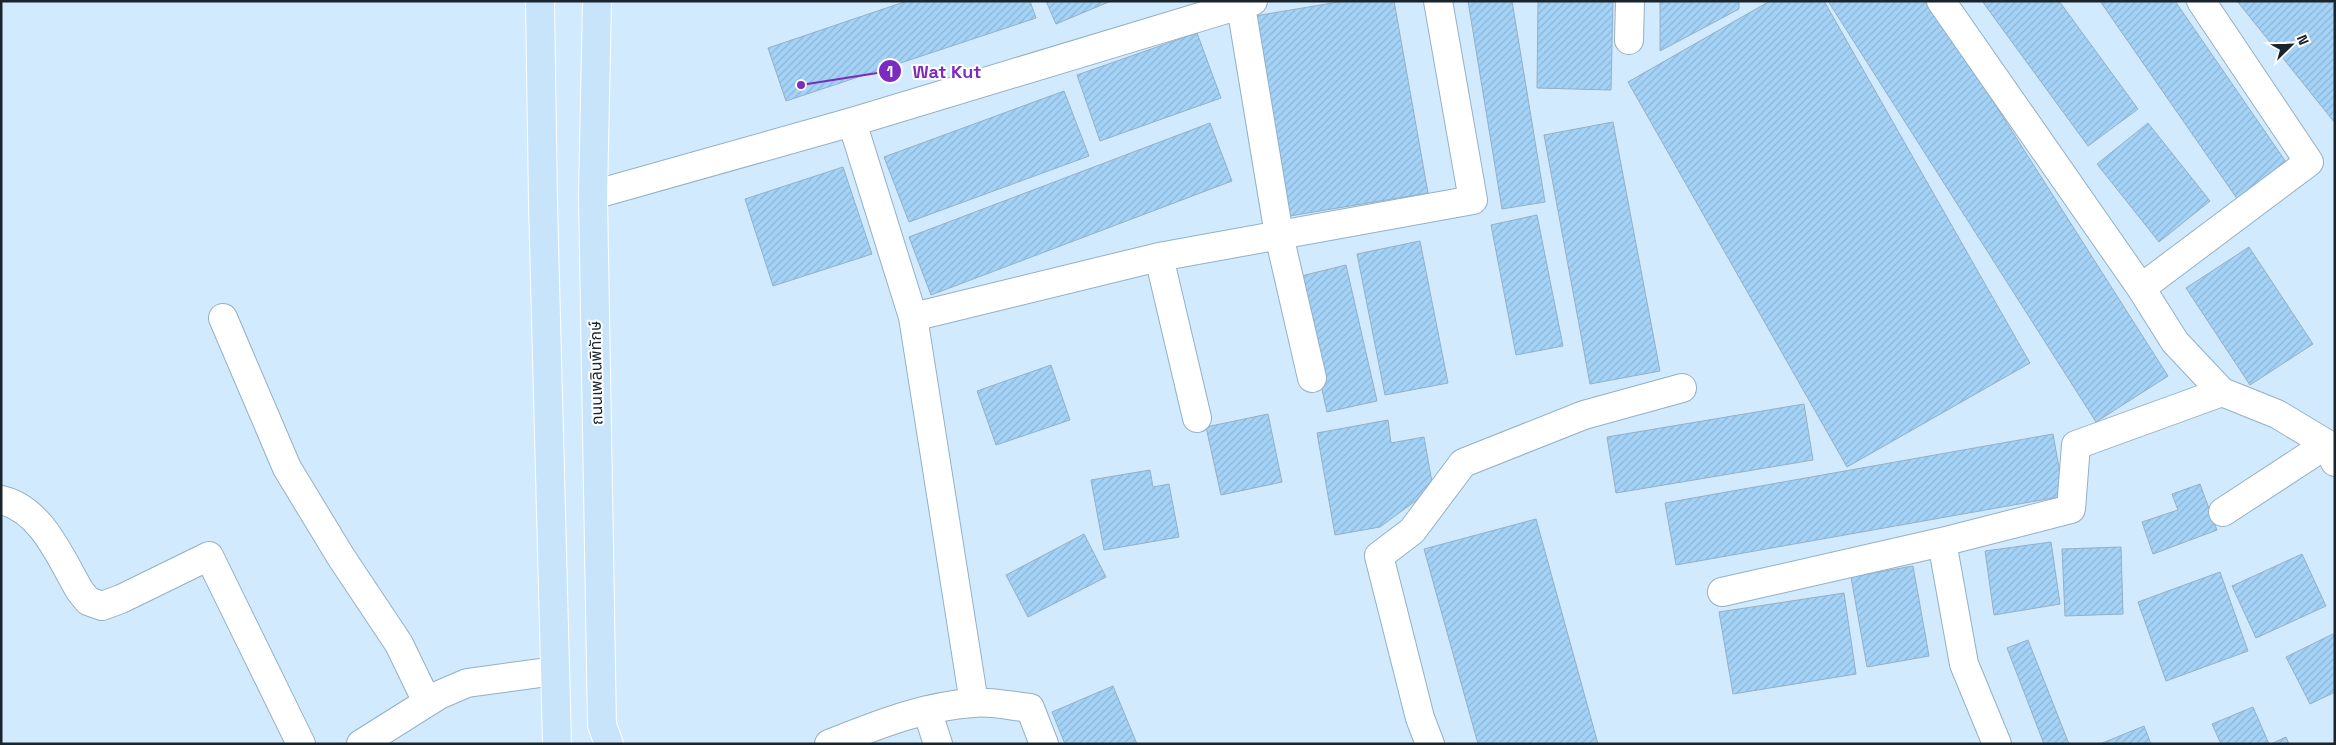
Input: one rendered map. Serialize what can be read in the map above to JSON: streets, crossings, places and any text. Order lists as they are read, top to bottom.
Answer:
{
  "streets": {
    "main road": ["ถนนเพลินพิทักษ์"]
  },
  "places": ["Wat Kut"],
  "north": "top right"
}
